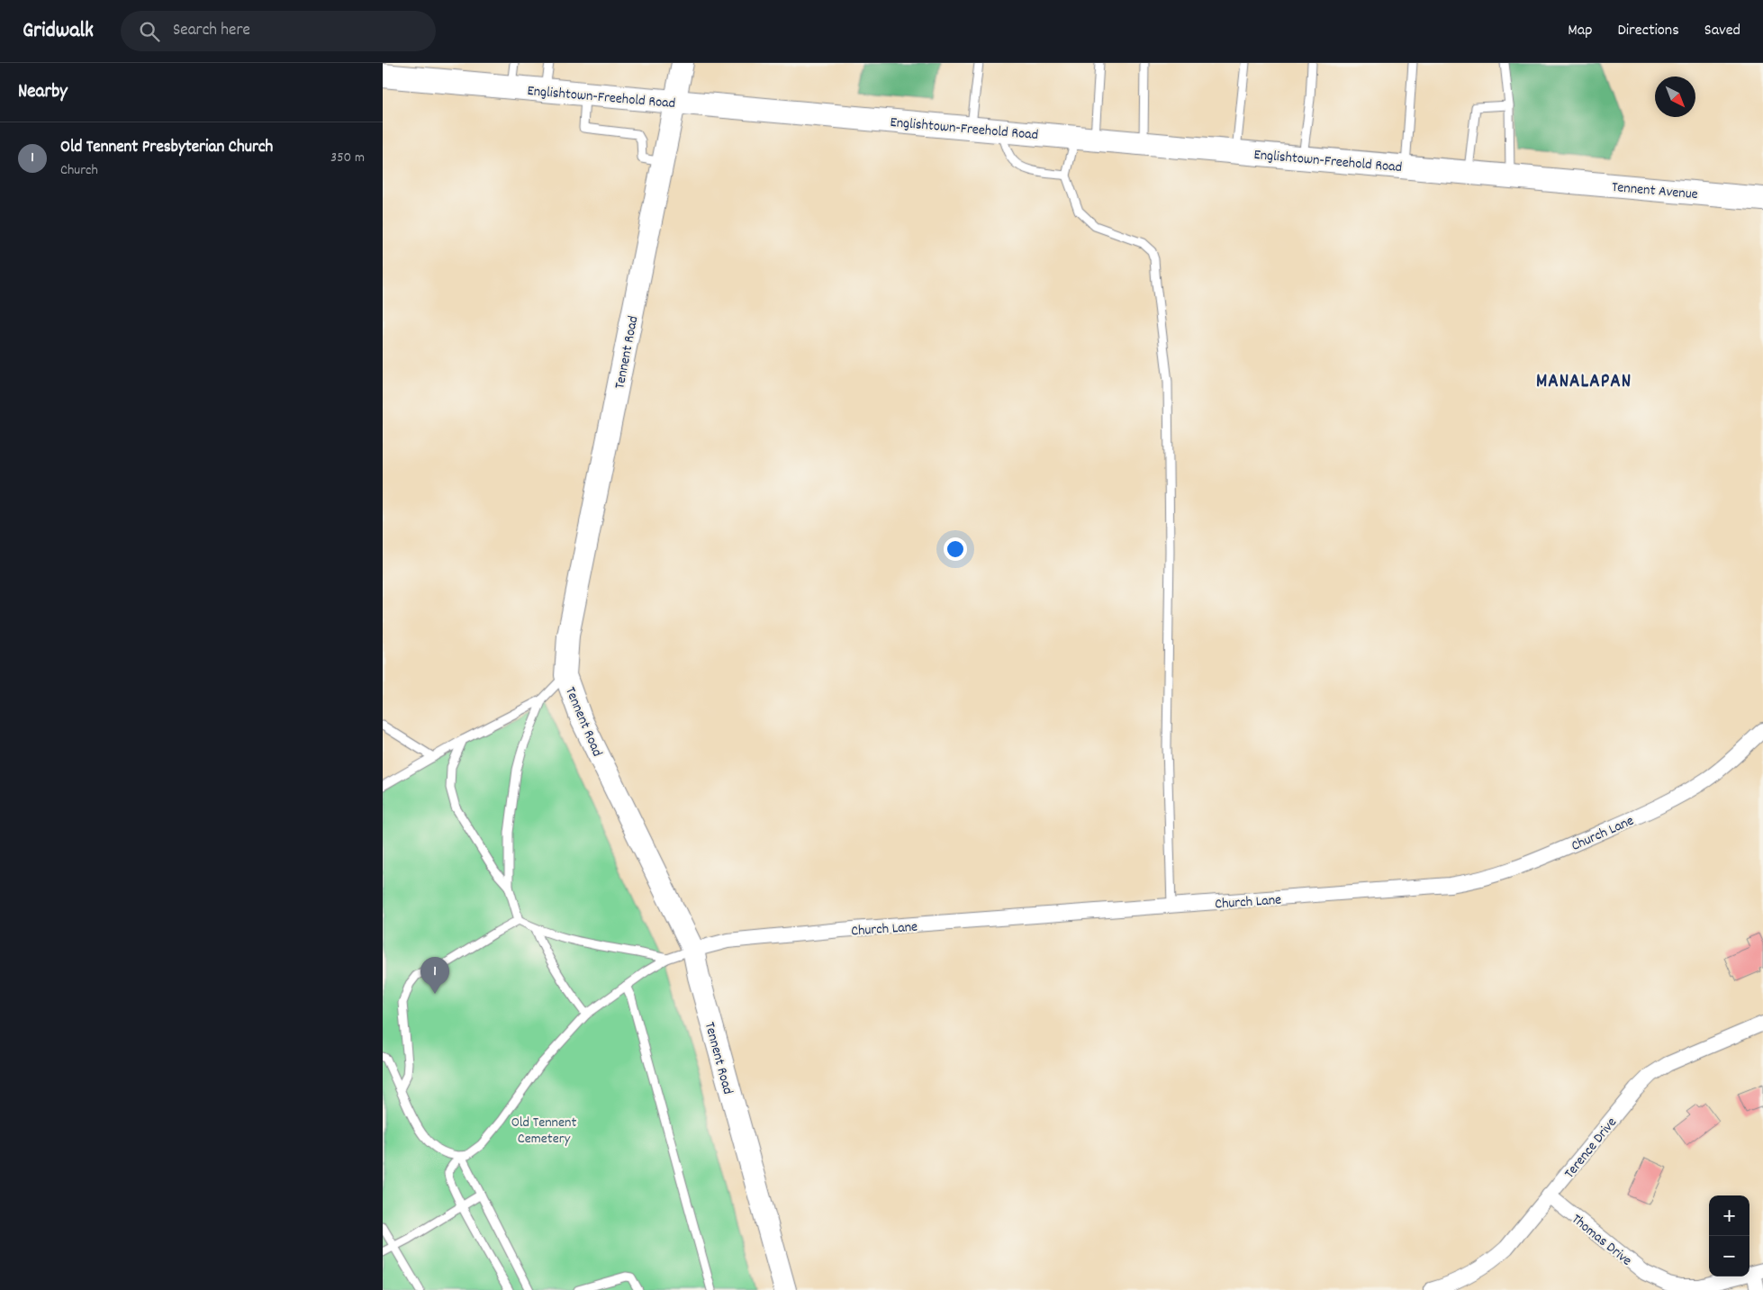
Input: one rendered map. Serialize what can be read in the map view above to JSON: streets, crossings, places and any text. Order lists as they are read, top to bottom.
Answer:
{
  "streets": {
    "main road": ["Englishtown-Freehold Road", "Tennent Avenue"],
    "street": [
      "Tennent Road",
      "Church Lane",
      "Terence Drive",
      "Thomas Drive"
    ]
  },
  "crossings": [
    ["Englishtown-Freehold Road", "Tennent Avenue"],
    ["Englishtown-Freehold Road", "Tennent Road"],
    ["Tennent Road", "Church Lane"],
    ["Terence Drive", "Thomas Drive"]
  ],
  "districts": ["MANALAPAN"],
  "parks": ["Old Tennent Cemetery"],
  "north": "bottom right",
  "page": {
    "header": "Gridwalk",
    "search": "Search here",
    "nav": ["Map", "Directions", "Saved"],
    "heading": "Nearby",
    "list": [
      {
        "mark": "1",
        "name": "Old Tennent Presbyterian Church",
        "note": "Church",
        "value": "350 m"
      }
    ],
    "pins": "1",
    "map_buttons": ["+", "−"]
  }
}
